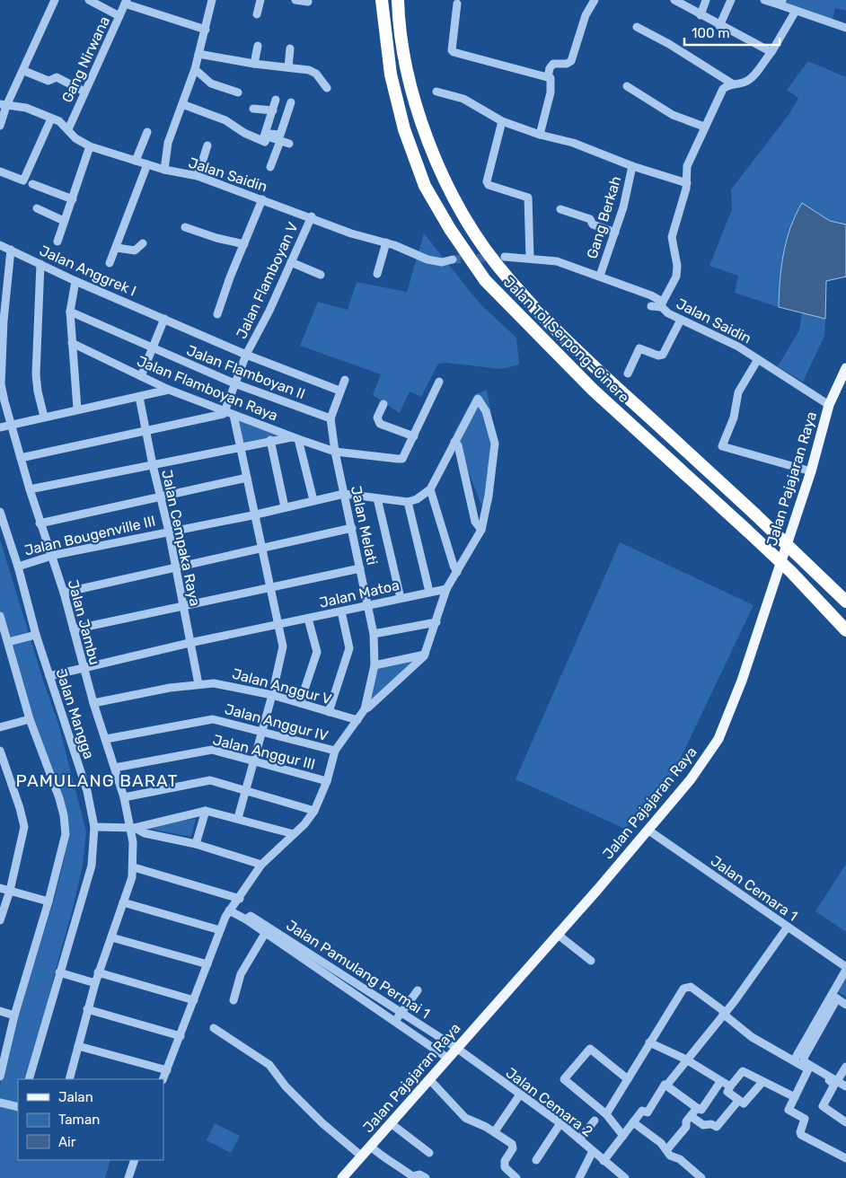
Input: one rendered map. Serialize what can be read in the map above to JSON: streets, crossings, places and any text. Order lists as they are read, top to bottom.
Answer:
{
  "streets": {
    "highway": ["Jalan Tol Serpong–Cinere"],
    "main road": ["Jalan Pajajaran Raya"],
    "street": [
      "Gang Nirwana",
      "Jalan Saidin",
      "Gang Berkah",
      "Jalan Anggrek I",
      "Jalan Flamboyan V",
      "Jalan Flamboyan II",
      "Jalan Flamboyan Raya",
      "Jalan Melati",
      "Jalan Bougenville III",
      "Jalan Cempaka Raya",
      "Jalan Matoa",
      "Jalan Jambu",
      "Jalan Anggur V",
      "Jalan Mangga",
      "Jalan Anggur IV",
      "Jalan Anggur III",
      "Jalan Cemara 1",
      "Jalan Pamulang Permai 1",
      "Jalan Cemara 2"
    ]
  },
  "crossings": [
    ["Gang Nirwana", "Jalan Saidin"],
    ["Jalan Saidin", "Gang Berkah"],
    ["Jalan Saidin", "Jalan Flamboyan V"],
    ["Jalan Saidin", "Jalan Pajajaran Raya"],
    ["Jalan Anggrek I", "Jalan Flamboyan V"],
    ["Jalan Anggrek I", "Jalan Jambu"],
    ["Jalan Flamboyan V", "Jalan Flamboyan II"],
    ["Jalan Flamboyan V", "Jalan Flamboyan Raya"],
    ["Jalan Flamboyan II", "Jalan Melati"],
    ["Jalan Flamboyan Raya", "Jalan Melati"],
    ["Jalan Pajajaran Raya", "Jalan Cemara 1"],
    ["Jalan Pajajaran Raya", "Jalan Pamulang Permai 1"],
    ["Jalan Pajajaran Raya", "Jalan Cemara 2"],
    ["Jalan Melati", "Jalan Bougenville III"],
    ["Jalan Melati", "Jalan Matoa"],
    ["Jalan Bougenville III", "Jalan Cempaka Raya"],
    ["Jalan Bougenville III", "Jalan Jambu"],
    ["Jalan Bougenville III", "Jalan Mangga"],
    ["Jalan Cempaka Raya", "Jalan Matoa"],
    ["Jalan Cempaka Raya", "Jalan Anggur V"],
    ["Jalan Jambu", "Jalan Anggur V"],
    ["Jalan Jambu", "Jalan Anggur IV"],
    ["Jalan Jambu", "Jalan Anggur III"],
    ["Jalan Pamulang Permai 1", "Jalan Cemara 2"]
  ],
  "districts": ["PAMULANG BARAT"],
  "legend": ["Jalan", "Taman", "Air"],
  "scale_bar": "100 m"
}
